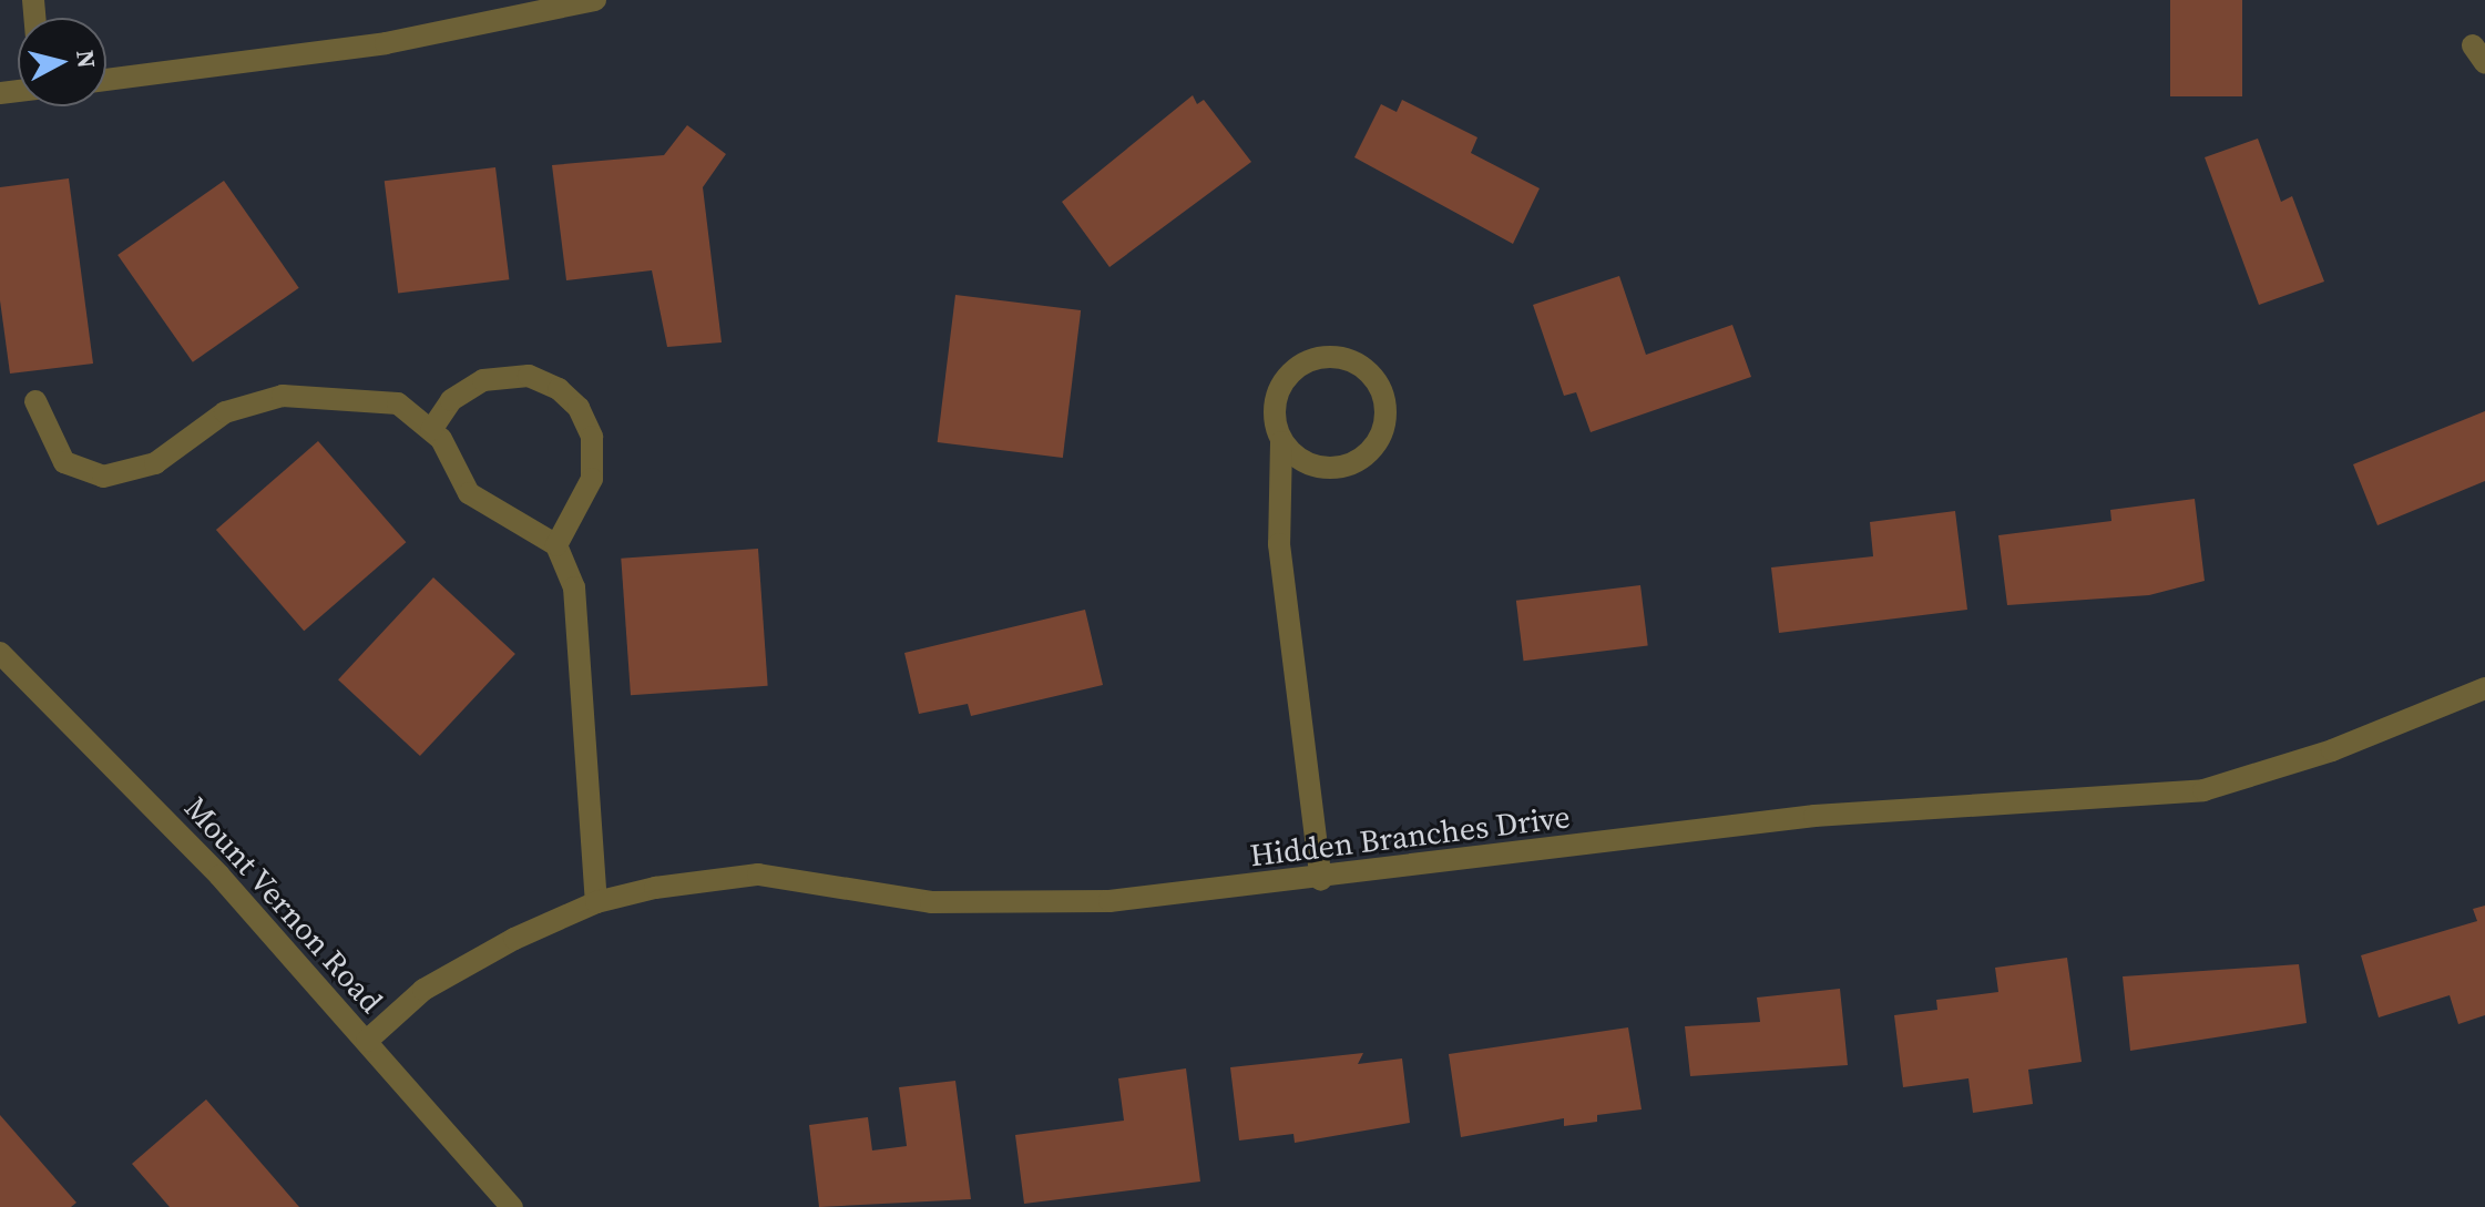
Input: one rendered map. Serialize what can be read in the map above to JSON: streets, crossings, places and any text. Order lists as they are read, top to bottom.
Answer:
{
  "streets": {
    "street": ["Hidden Branches Drive", "Mount Vernon Road"]
  },
  "crossings": [
    ["Hidden Branches Drive", "Mount Vernon Road"]
  ],
  "north": "right"
}
